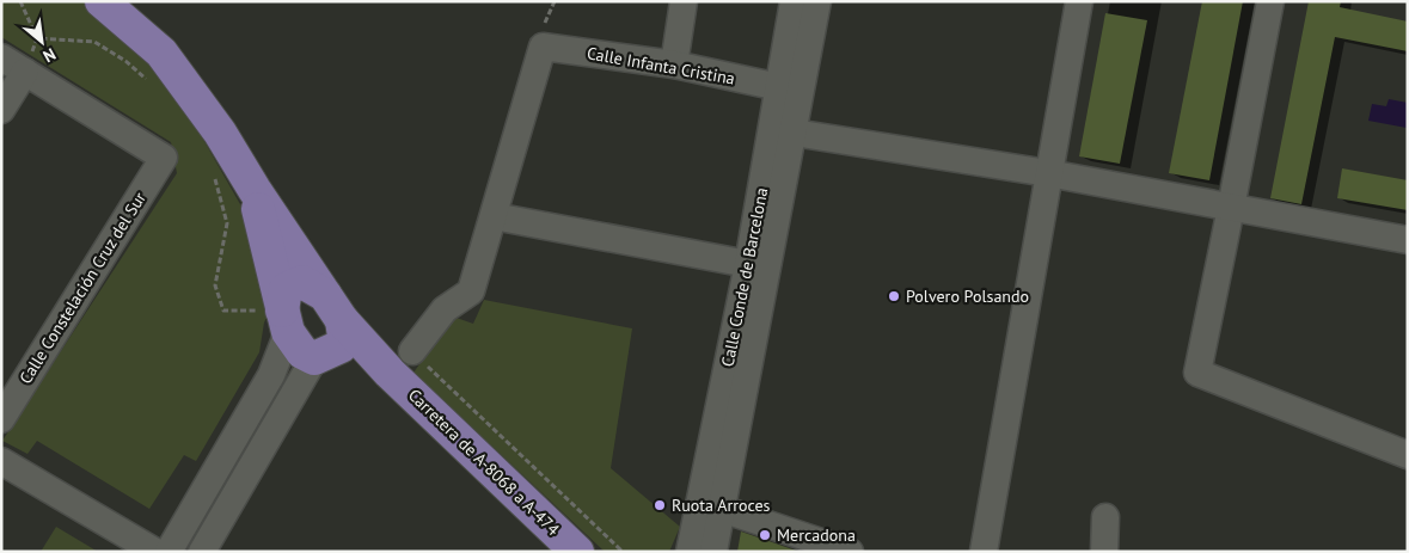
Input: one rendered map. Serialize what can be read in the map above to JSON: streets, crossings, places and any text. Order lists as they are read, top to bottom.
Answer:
{
  "streets": {
    "main road": ["Carretera de A-8068 a A-474"],
    "street": ["Calle Infanta Cristina", "Calle Conde de Barcelona", "Calle Constelación Cruz del Sur"]
  },
  "crossings": [
    ["Calle Infanta Cristina", "Calle Conde de Barcelona"]
  ],
  "places": ["Polvero Polsando", "Ruota Arroces", "Mercadona"],
  "north": "bottom right"
}
